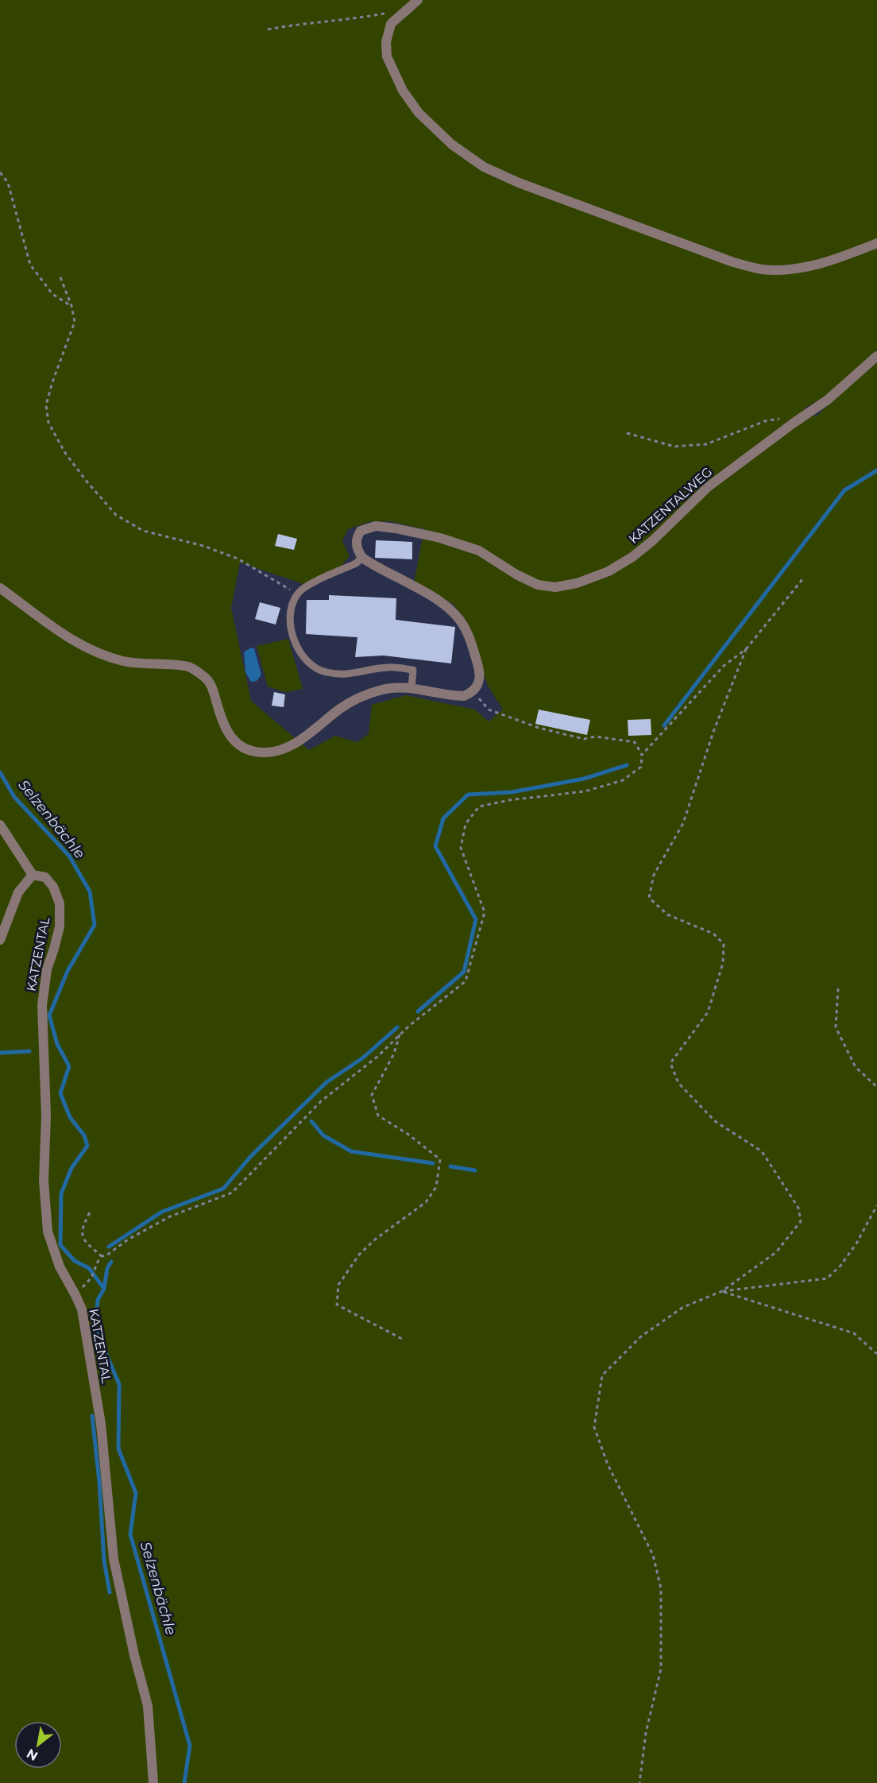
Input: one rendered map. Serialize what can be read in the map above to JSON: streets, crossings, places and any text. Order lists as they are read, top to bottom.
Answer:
{
  "streets": {
    "street": ["KATZENTALWEG", "KATZENTAL"]
  },
  "water": ["Selzenbächle"],
  "north": "bottom left"
}
